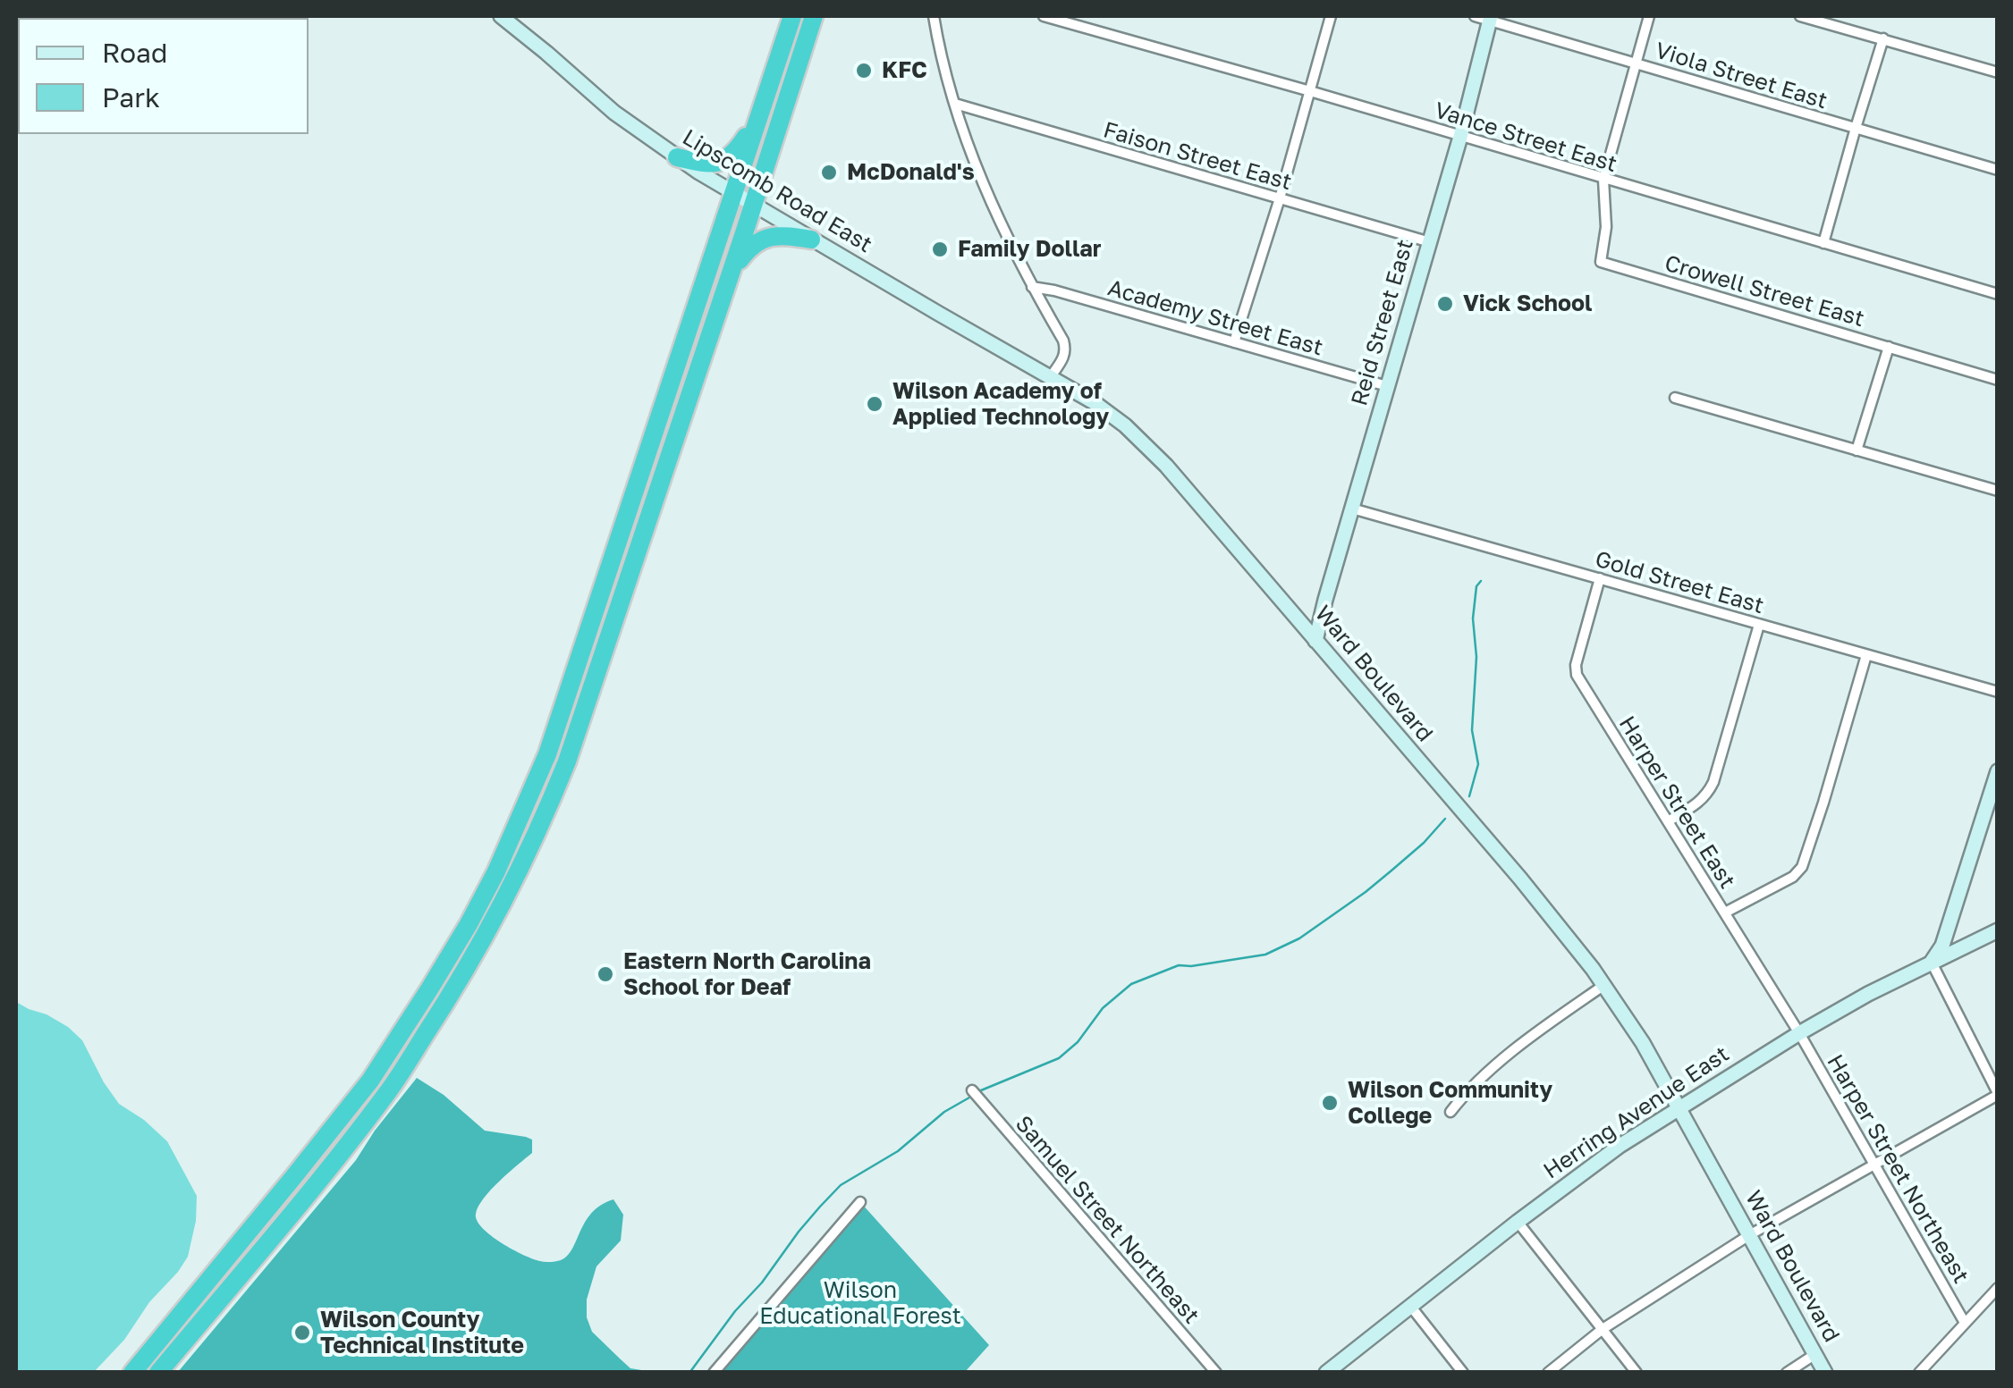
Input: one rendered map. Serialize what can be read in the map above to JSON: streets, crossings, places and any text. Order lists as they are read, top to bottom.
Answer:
{
  "streets": {
    "main road": [
      "Lipscomb Road East",
      "Reid Street East",
      "Ward Boulevard",
      "Herring Avenue East"
    ],
    "street": [
      "Viola Street East",
      "Vance Street East",
      "Faison Street East",
      "Crowell Street East",
      "Academy Street East",
      "Gold Street East",
      "Harper Street East",
      "Harper Street Northeast",
      "Samuel Street Northeast"
    ]
  },
  "crossings": [
    ["Viola Street East", "Reid Street East"],
    ["Vance Street East", "Crowell Street East"],
    ["Vance Street East", "Reid Street East"],
    ["Faison Street East", "Reid Street East"],
    ["Lipscomb Road East", "Ward Boulevard"],
    ["Academy Street East", "Reid Street East"],
    ["Reid Street East", "Gold Street East"],
    ["Reid Street East", "Ward Boulevard"],
    ["Gold Street East", "Harper Street East"],
    ["Ward Boulevard", "Herring Avenue East"],
    ["Harper Street East", "Herring Avenue East"],
    ["Harper Street East", "Harper Street Northeast"],
    ["Herring Avenue East", "Harper Street Northeast"]
  ],
  "parks": ["Wilson Educational Forest"],
  "places": [
    "KFC",
    "McDonald's",
    "Family Dollar",
    "Vick School",
    "Wilson Academy of Applied Technology",
    "Eastern North Carolina School for Deaf",
    "Wilson Community College",
    "Wilson County Technical Institute"
  ],
  "legend": ["Road", "Park"]
}
